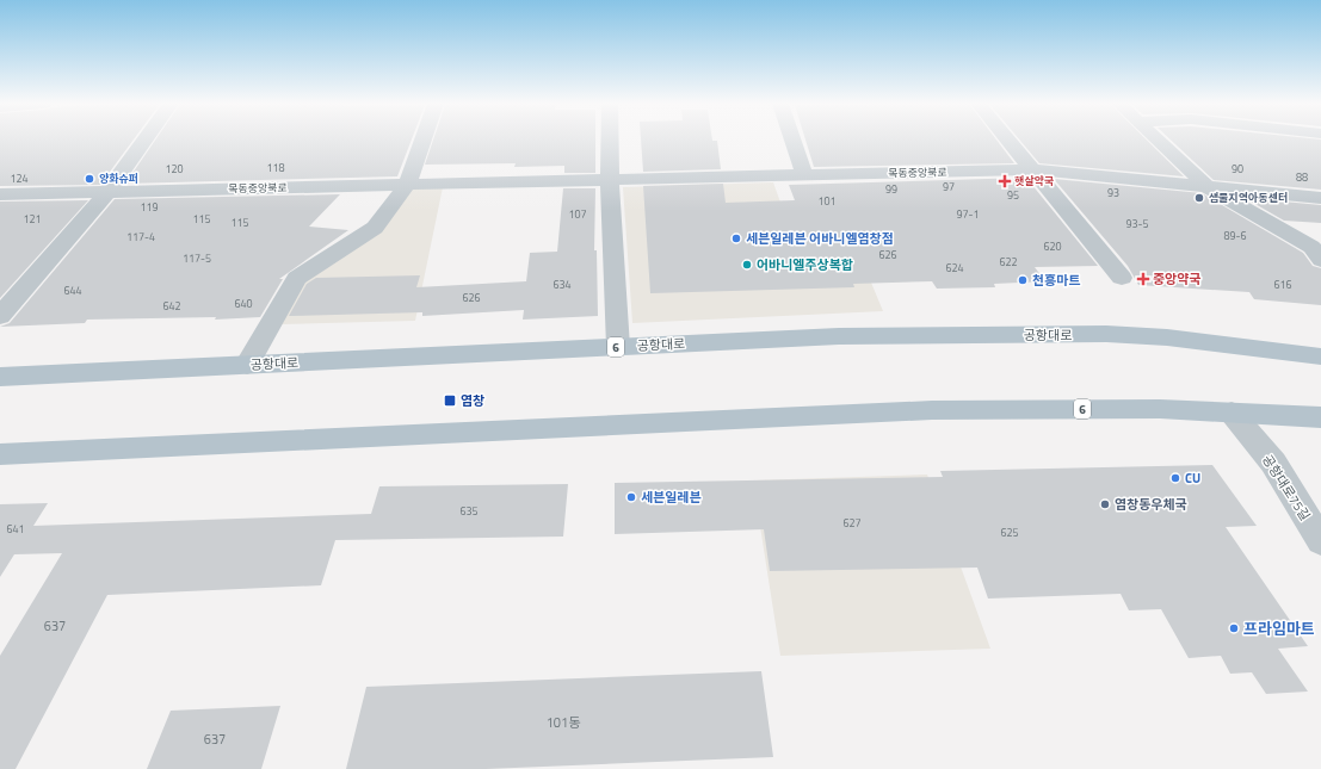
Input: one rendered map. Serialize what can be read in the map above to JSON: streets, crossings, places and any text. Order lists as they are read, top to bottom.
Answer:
{
  "streets": {
    "main road": ["공항대로", "6"],
    "street": ["목동중앙북로", "공항대로75길"]
  },
  "crossings": [
    ["6", "공항대로75길"]
  ],
  "places": {
    "other": [
      "양화슈퍼",
      "샘물지역아동센터",
      "세븐일레븐 어바니엘염창점",
      "어바니엘주상복합",
      "천흥마트",
      "CU",
      "세븐일레븐",
      "염창동우체국",
      "프라임마트"
    ],
    "health": ["햇살약국", "중앙약국"],
    "transit": ["염창"]
  },
  "house_numbers": [
    "118",
    "120",
    "90",
    "88",
    "124",
    "97",
    "99",
    "93",
    "95",
    "101",
    "119",
    "107",
    "97-1",
    "121",
    "115",
    "115",
    "93-5",
    "89-6",
    "117-4",
    "620",
    "626",
    "117-5",
    "622",
    "624",
    "634",
    "616",
    "644",
    "626",
    "640",
    "642",
    "635",
    "627",
    "641",
    "625",
    "637",
    "101동",
    "637"
  ]
}
